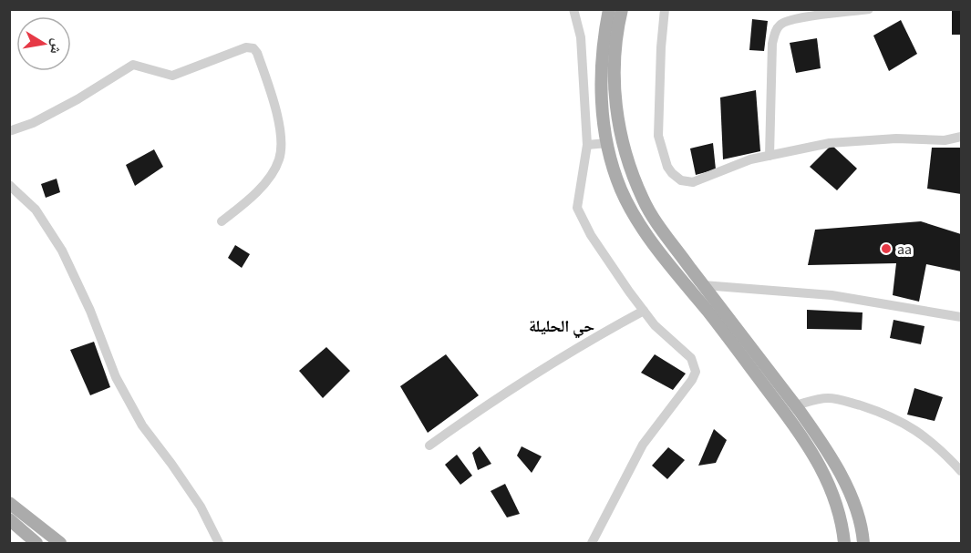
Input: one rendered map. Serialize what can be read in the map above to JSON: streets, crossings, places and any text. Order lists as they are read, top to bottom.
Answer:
{
  "districts": ["حي الحليلة"],
  "places": ["aa"],
  "north": "right"
}
